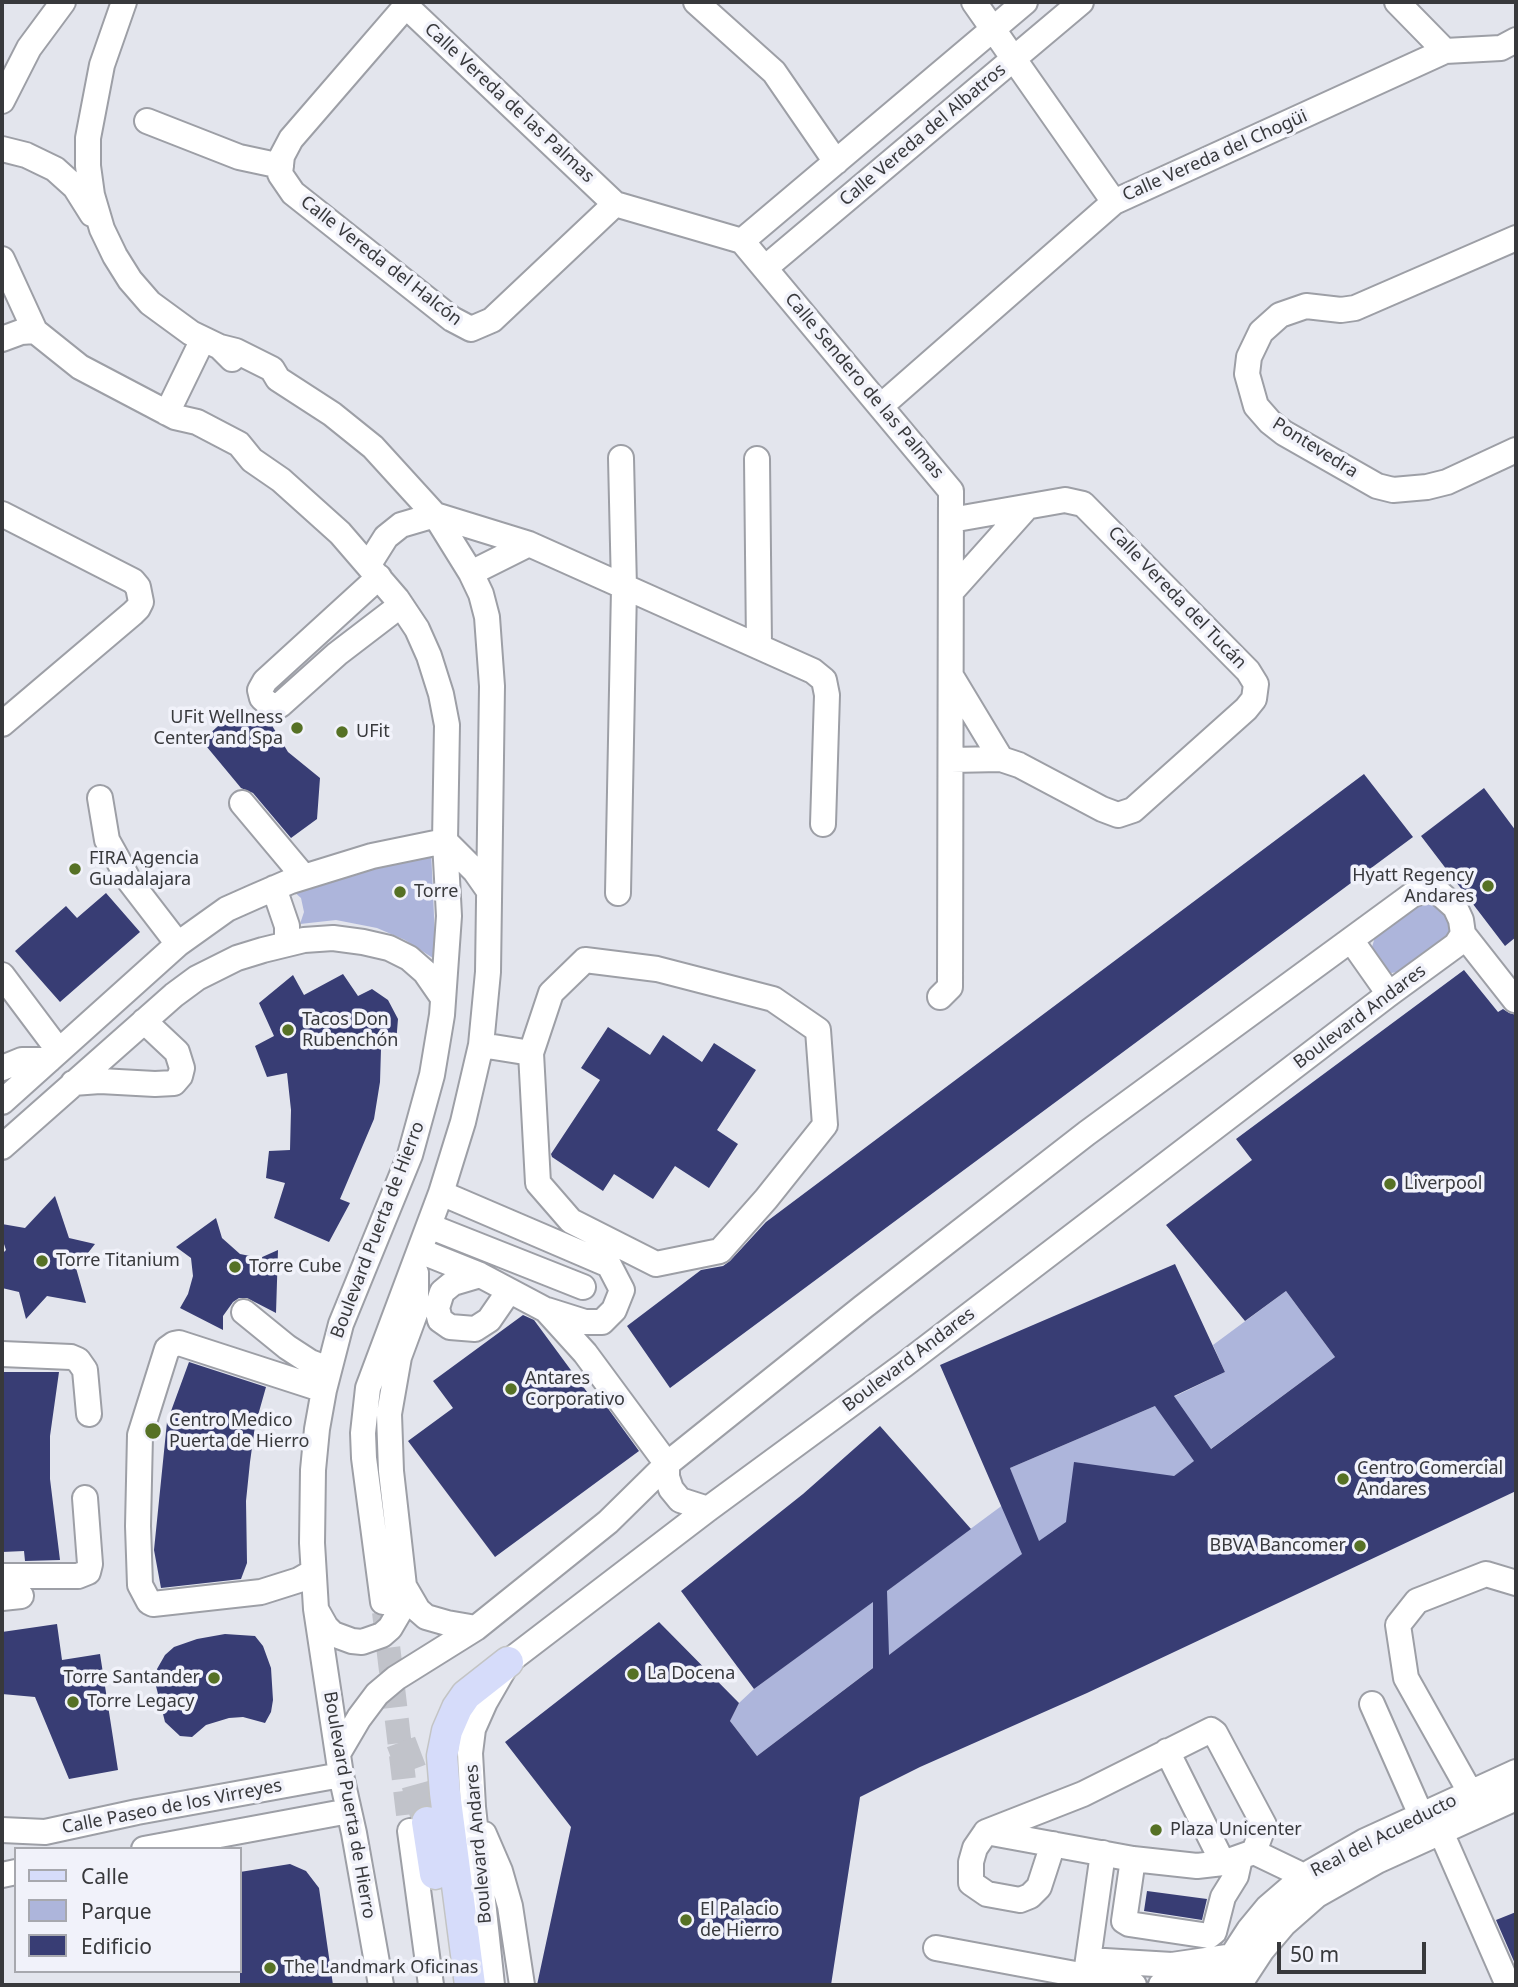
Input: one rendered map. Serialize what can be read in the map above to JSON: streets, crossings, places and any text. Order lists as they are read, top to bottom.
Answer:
{
  "streets": {
    "street": [
      "Calle Vereda de las Palmas",
      "Calle Vereda del Albatros",
      "Calle Vereda del Chogüi",
      "Calle Vereda del Halcón",
      "Calle Sendero de las Palmas",
      "Pontevedra",
      "Calle Vereda del Tucán",
      "Boulevard Andares",
      "Boulevard Puerta de Hierro",
      "Calle Paseo de los Virreyes",
      "Real del Acueducto"
    ]
  },
  "crossings": [
    ["Calle Vereda de las Palmas", "Calle Vereda del Halcón"],
    ["Calle Vereda del Albatros", "Calle Sendero de las Palmas"],
    ["Calle Vereda del Chogüi", "Calle Sendero de las Palmas"],
    ["Calle Sendero de las Palmas", "Calle Vereda del Tucán"],
    ["Boulevard Puerta de Hierro", "Calle Paseo de los Virreyes"]
  ],
  "places": [
    "UFit Wellness Center and Spa",
    "UFit",
    "FIRA Agencia Guadalajara",
    "Hyatt Regency Andares",
    "Torre",
    "Tacos Don Rubenchón",
    "Liverpool",
    "Torre Titanium",
    "Torre Cube",
    "Antares Corporativo",
    "Centro Medico Puerta de Hierro",
    "Centro Comercial Andares",
    "BBVA Bancomer",
    "La Docena",
    "Torre Santander",
    "Torre Legacy",
    "Plaza Unicenter",
    "El Palacio de Hierro",
    "The Landmark Oficinas"
  ],
  "legend": ["Calle", "Parque", "Edificio"],
  "scale_bar": "50 m"
}
